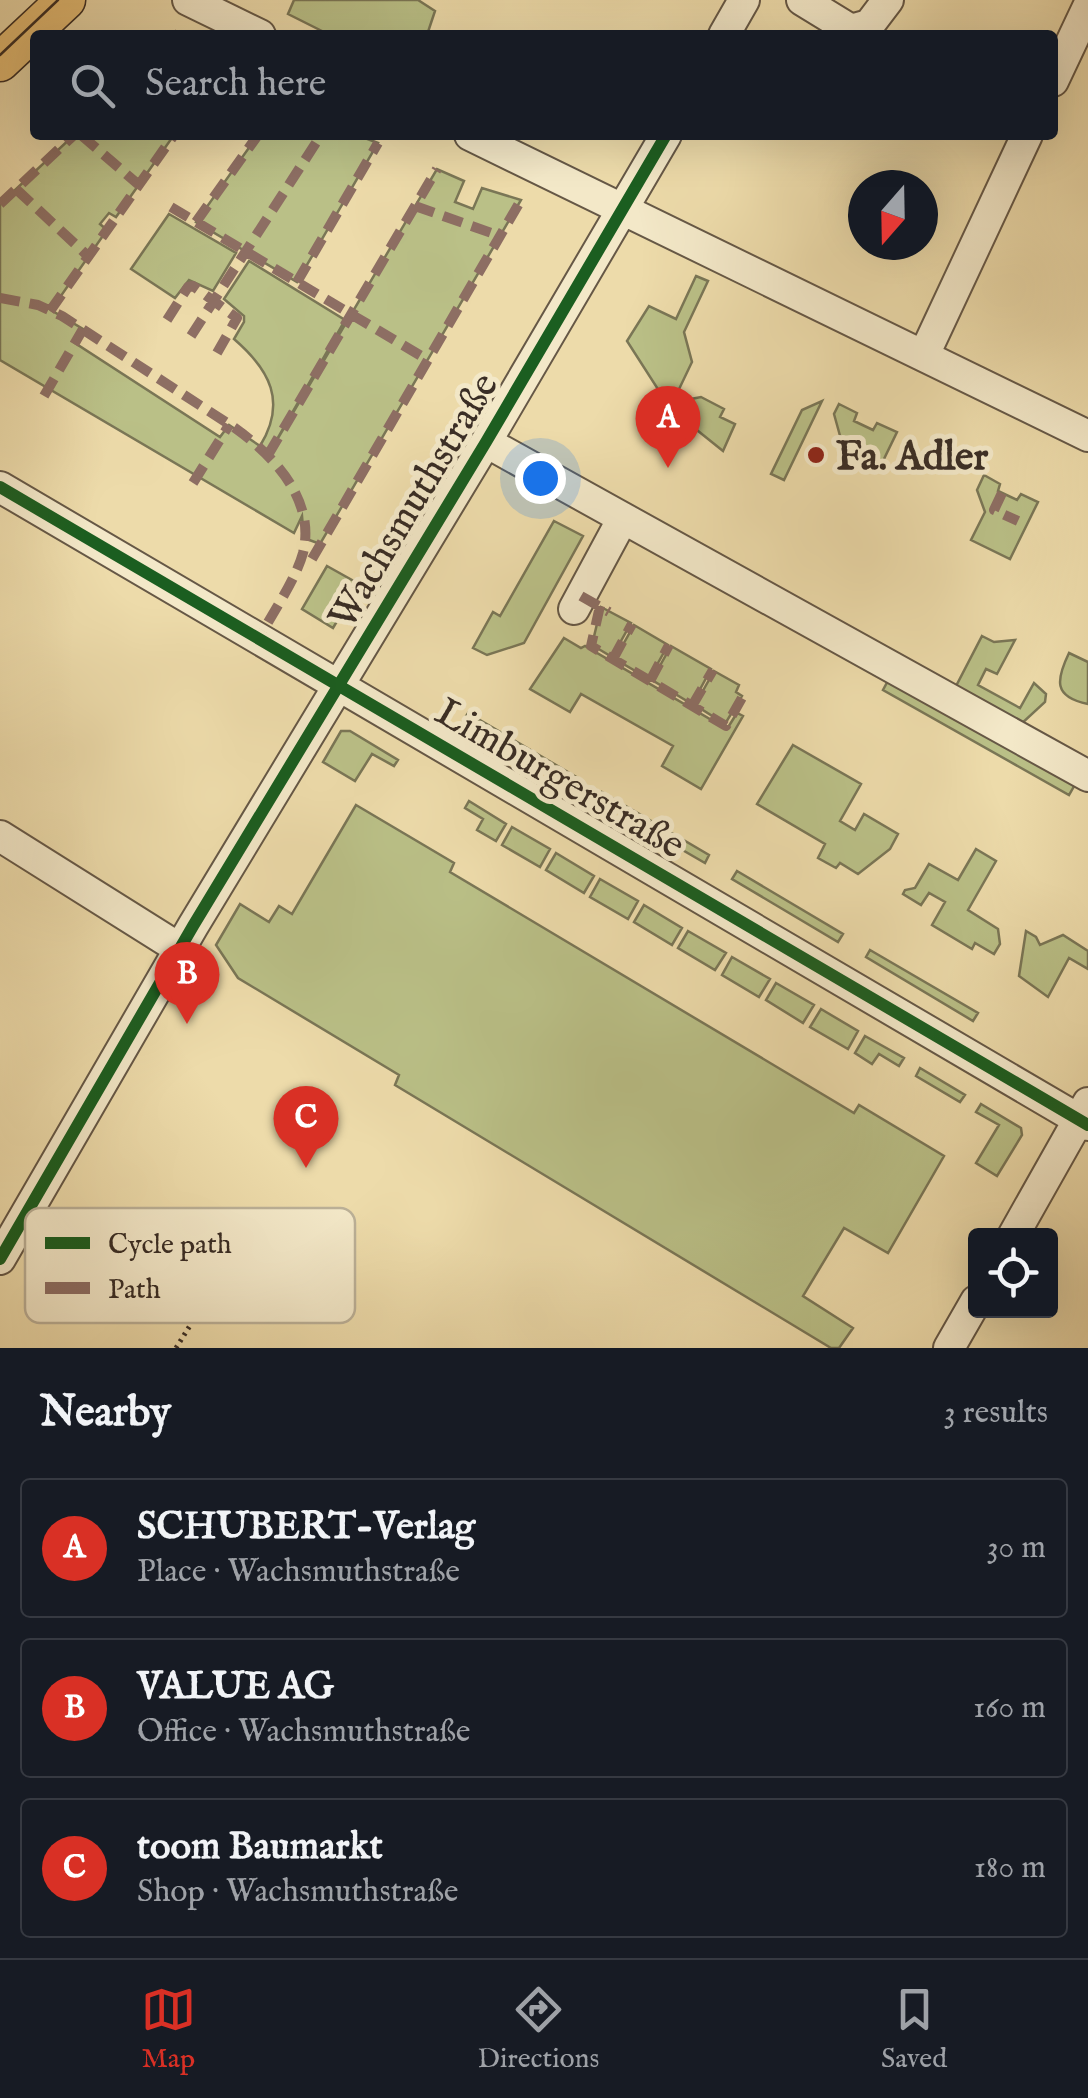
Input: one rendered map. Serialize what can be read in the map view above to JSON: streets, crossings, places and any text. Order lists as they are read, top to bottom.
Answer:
{
  "streets": {
    "street": ["Wachsmuthstraße", "Limburgerstraße"]
  },
  "crossings": [
    ["Wachsmuthstraße", "Limburgerstraße"]
  ],
  "places": ["Fa. Adler"],
  "legend": ["Cycle path", "Path"],
  "north": "bottom",
  "page": {
    "search": "Search here",
    "pins": ["A", "B", "C"],
    "heading": ["Nearby", "3 results"],
    "list": [
      {
        "mark": "A",
        "name": "SCHUBERT-Verlag",
        "note": "Place · Wachsmuthstraße",
        "value": "30 m"
      },
      {
        "mark": "B",
        "name": "VALUE AG",
        "note": "Office · Wachsmuthstraße",
        "value": "160 m"
      },
      {
        "mark": "C",
        "name": "toom Baumarkt",
        "note": "Shop · Wachsmuthstraße",
        "value": "180 m"
      }
    ],
    "nav": ["Map", "Directions", "Saved"]
  }
}
